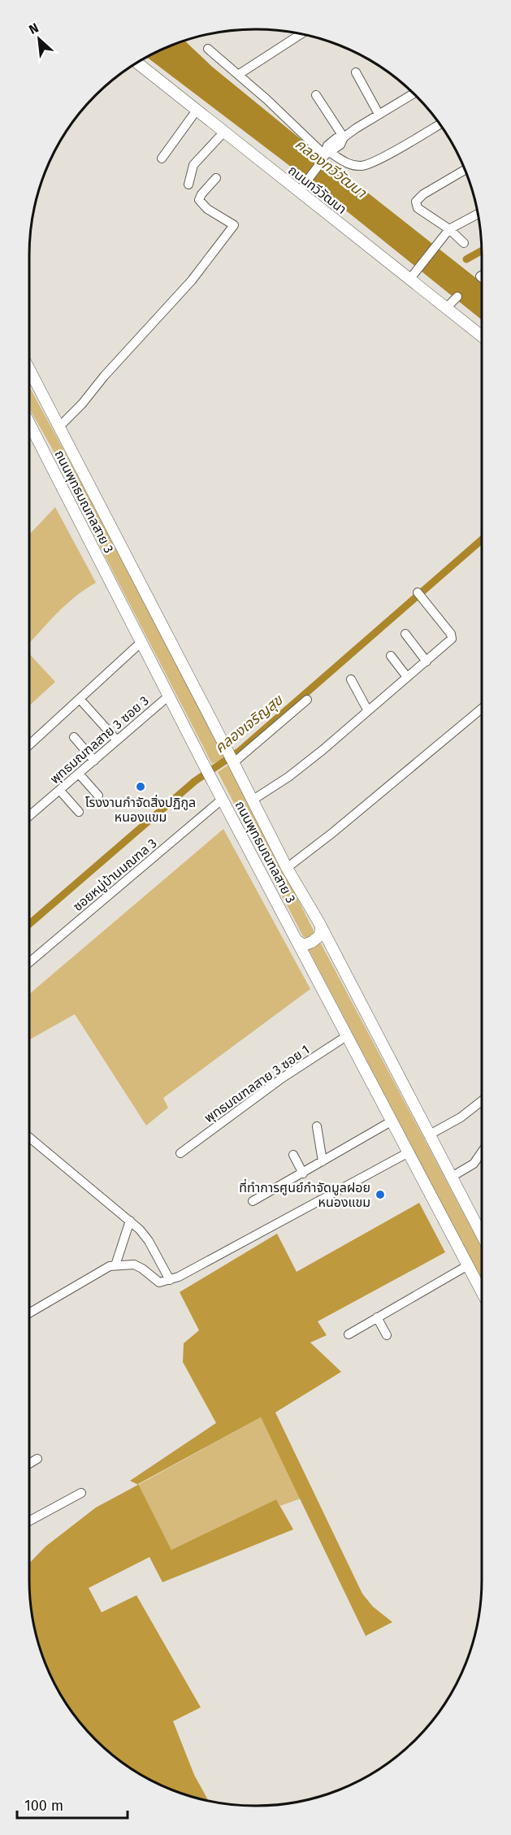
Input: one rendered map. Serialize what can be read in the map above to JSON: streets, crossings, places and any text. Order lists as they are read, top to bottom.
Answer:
{
  "streets": {
    "main road": ["ถนนทวีวัฒนา", "ถนนพุทธมณฑลสาย 3"],
    "street": ["พุทธมณฑลสาย 3 ซอย 3", "ซอยหมู่บ้านมณฑล 3", "พุทธมณฑลสาย 3 ซอย 1"]
  },
  "crossings": [
    ["ถนนพุทธมณฑลสาย 3", "พุทธมณฑลสาย 3 ซอย 3"],
    ["ถนนพุทธมณฑลสาย 3", "ซอยหมู่บ้านมณฑล 3"],
    ["ถนนพุทธมณฑลสาย 3", "พุทธมณฑลสาย 3 ซอย 1"]
  ],
  "water": ["คลองทวีวัฒนา", "คลองเจริญสุข"],
  "places": ["โรงงานกำจัดสิ่งปฏิกูล หนองแขม", "ที่ทำการศูนย์กำจัดมูลฝอย หนองแขม"],
  "scale_bar": "100 m",
  "north": "top left"
}
